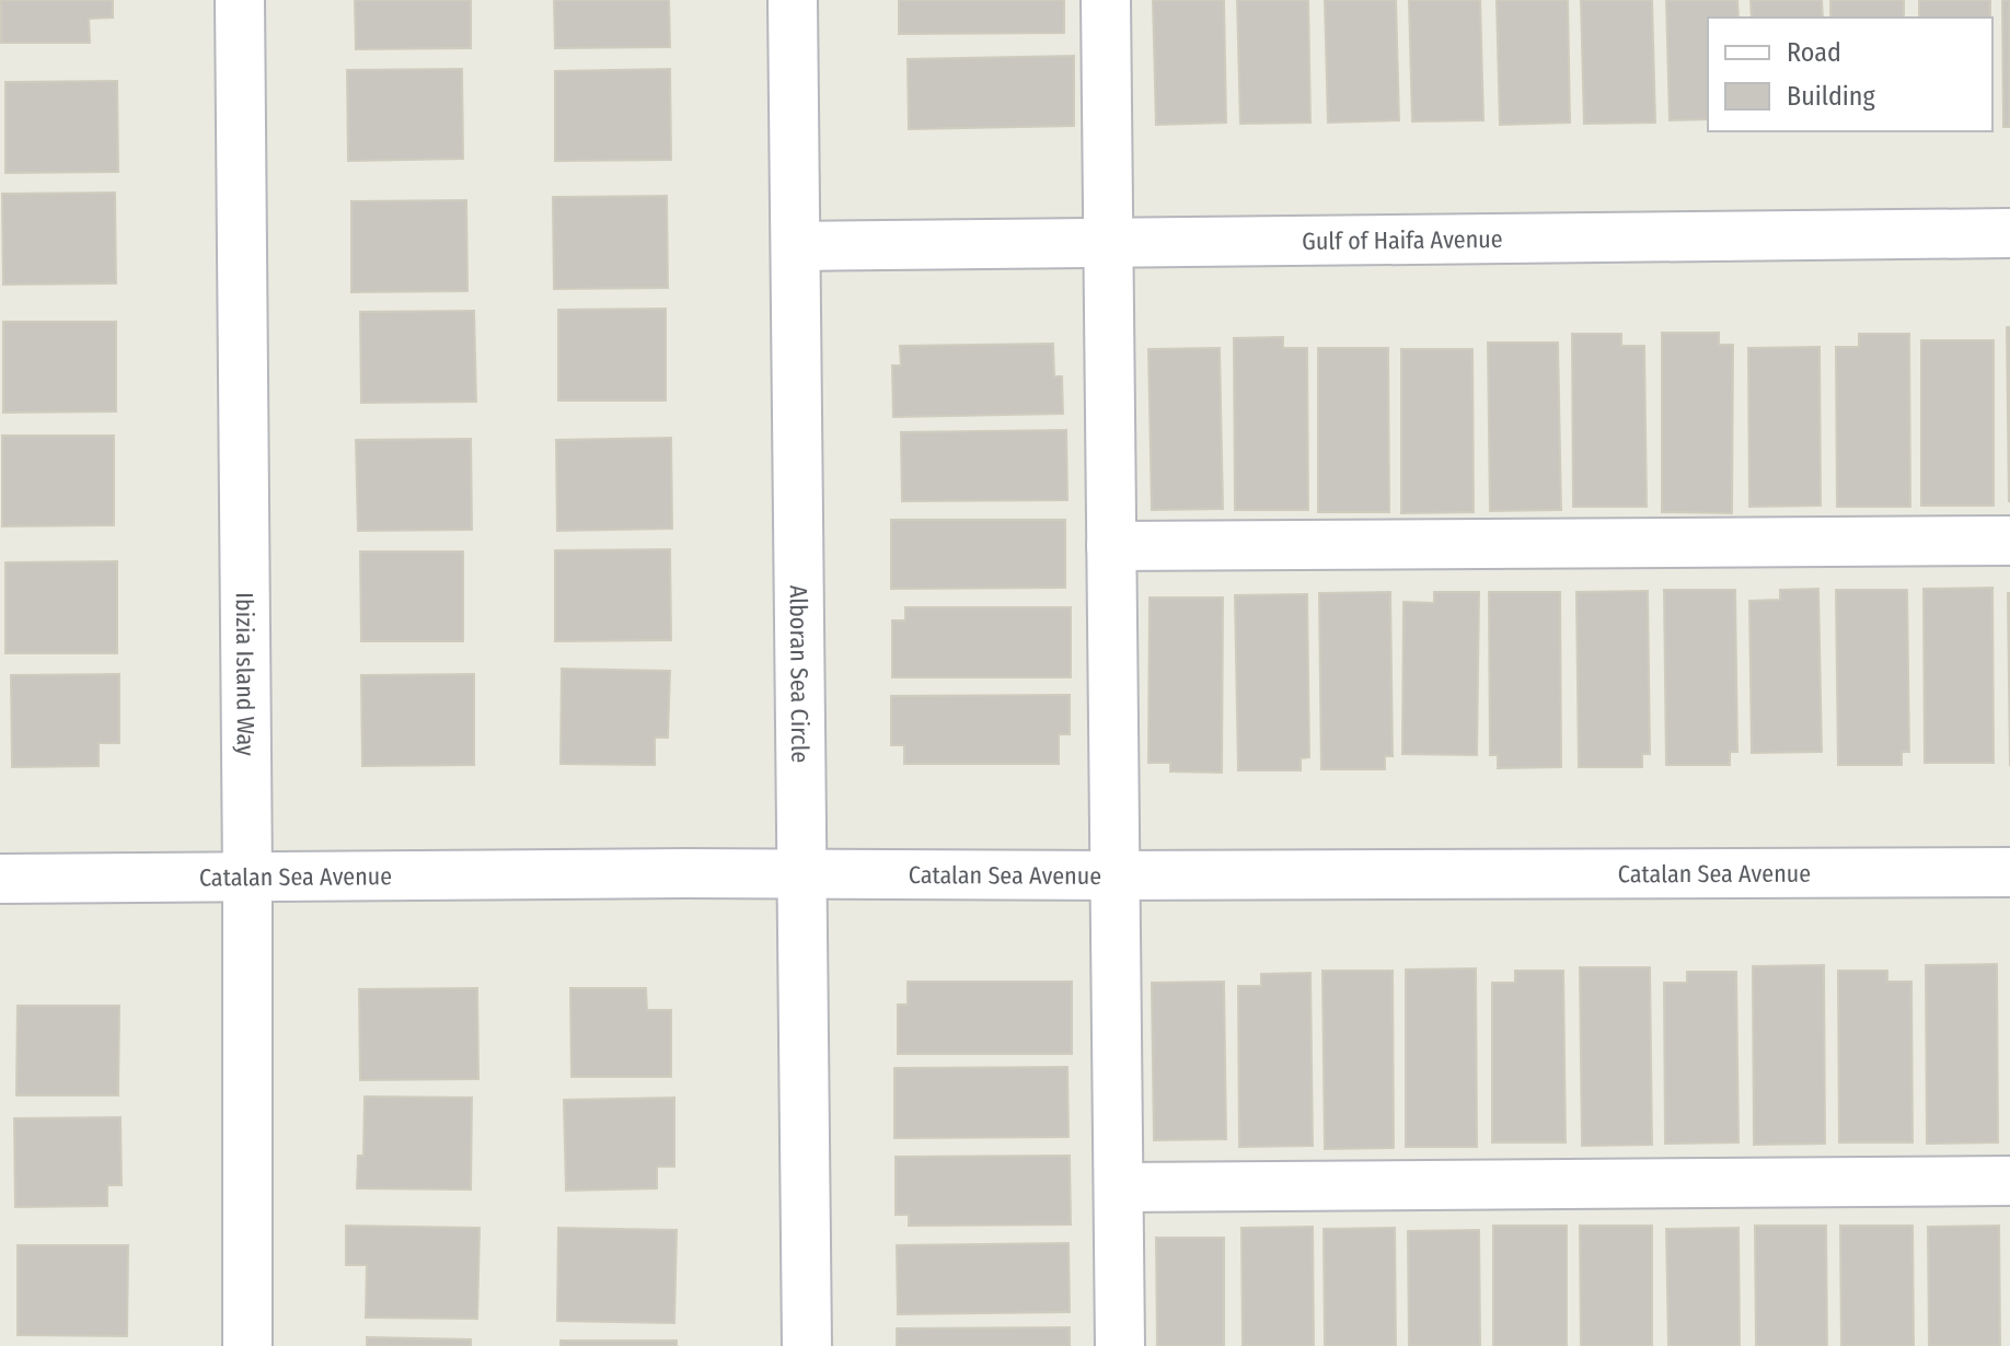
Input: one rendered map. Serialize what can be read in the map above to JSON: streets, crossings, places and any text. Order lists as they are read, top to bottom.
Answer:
{
  "streets": {
    "street": [
      "Gulf of Haifa Avenue",
      "Ibizia Island Way",
      "Alboran Sea Circle",
      "Catalan Sea Avenue"
    ]
  },
  "crossings": [
    ["Gulf of Haifa Avenue", "Alboran Sea Circle"],
    ["Ibizia Island Way", "Catalan Sea Avenue"],
    ["Alboran Sea Circle", "Catalan Sea Avenue"]
  ],
  "legend": ["Road", "Building"]
}
